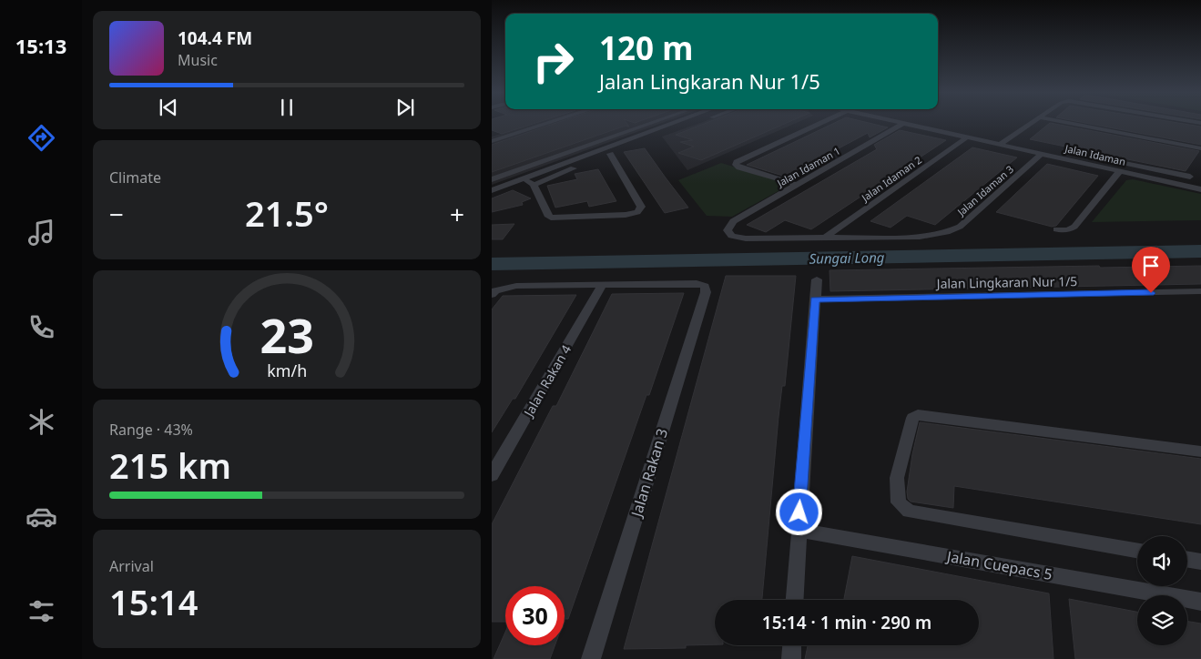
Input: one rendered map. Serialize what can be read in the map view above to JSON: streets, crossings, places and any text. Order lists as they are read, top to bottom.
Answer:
{
  "streets": {
    "street": [
      "Jalan Idaman",
      "Jalan Idaman 1",
      "Jalan Idaman 2",
      "Jalan Idaman 3",
      "Jalan Lingkaran Nur 1/5",
      "Jalan Rakan 4",
      "Jalan Rakan 3",
      "Jalan Cuepacs 5"
    ]
  },
  "crossings": [
    ["Jalan Idaman", "Jalan Idaman 1"],
    ["Jalan Idaman", "Jalan Idaman 2"],
    ["Jalan Idaman", "Jalan Idaman 3"],
    ["Jalan Idaman 1", "Jalan Idaman 3"],
    ["Jalan Idaman 2", "Jalan Idaman 3"],
    ["Jalan Rakan 4", "Jalan Rakan 3"]
  ],
  "water": ["Sungai Long"],
  "page": {
    "tabs": "15:13",
    "turn": ["120 m", "Jalan Lingkaran Nur 1/5"],
    "song": ["104.4 FM", "Music"],
    "tile": [
      "Climate",
      ["Range · 43%", "215 km"],
      ["Arrival", "15:14"]
    ],
    "heat": ["−", "21.5°", "+"],
    "limit": "30",
    "trip": "15:14 · 1 min · 290 m",
    "gauge": ["23", "km/h"]
  }
}
